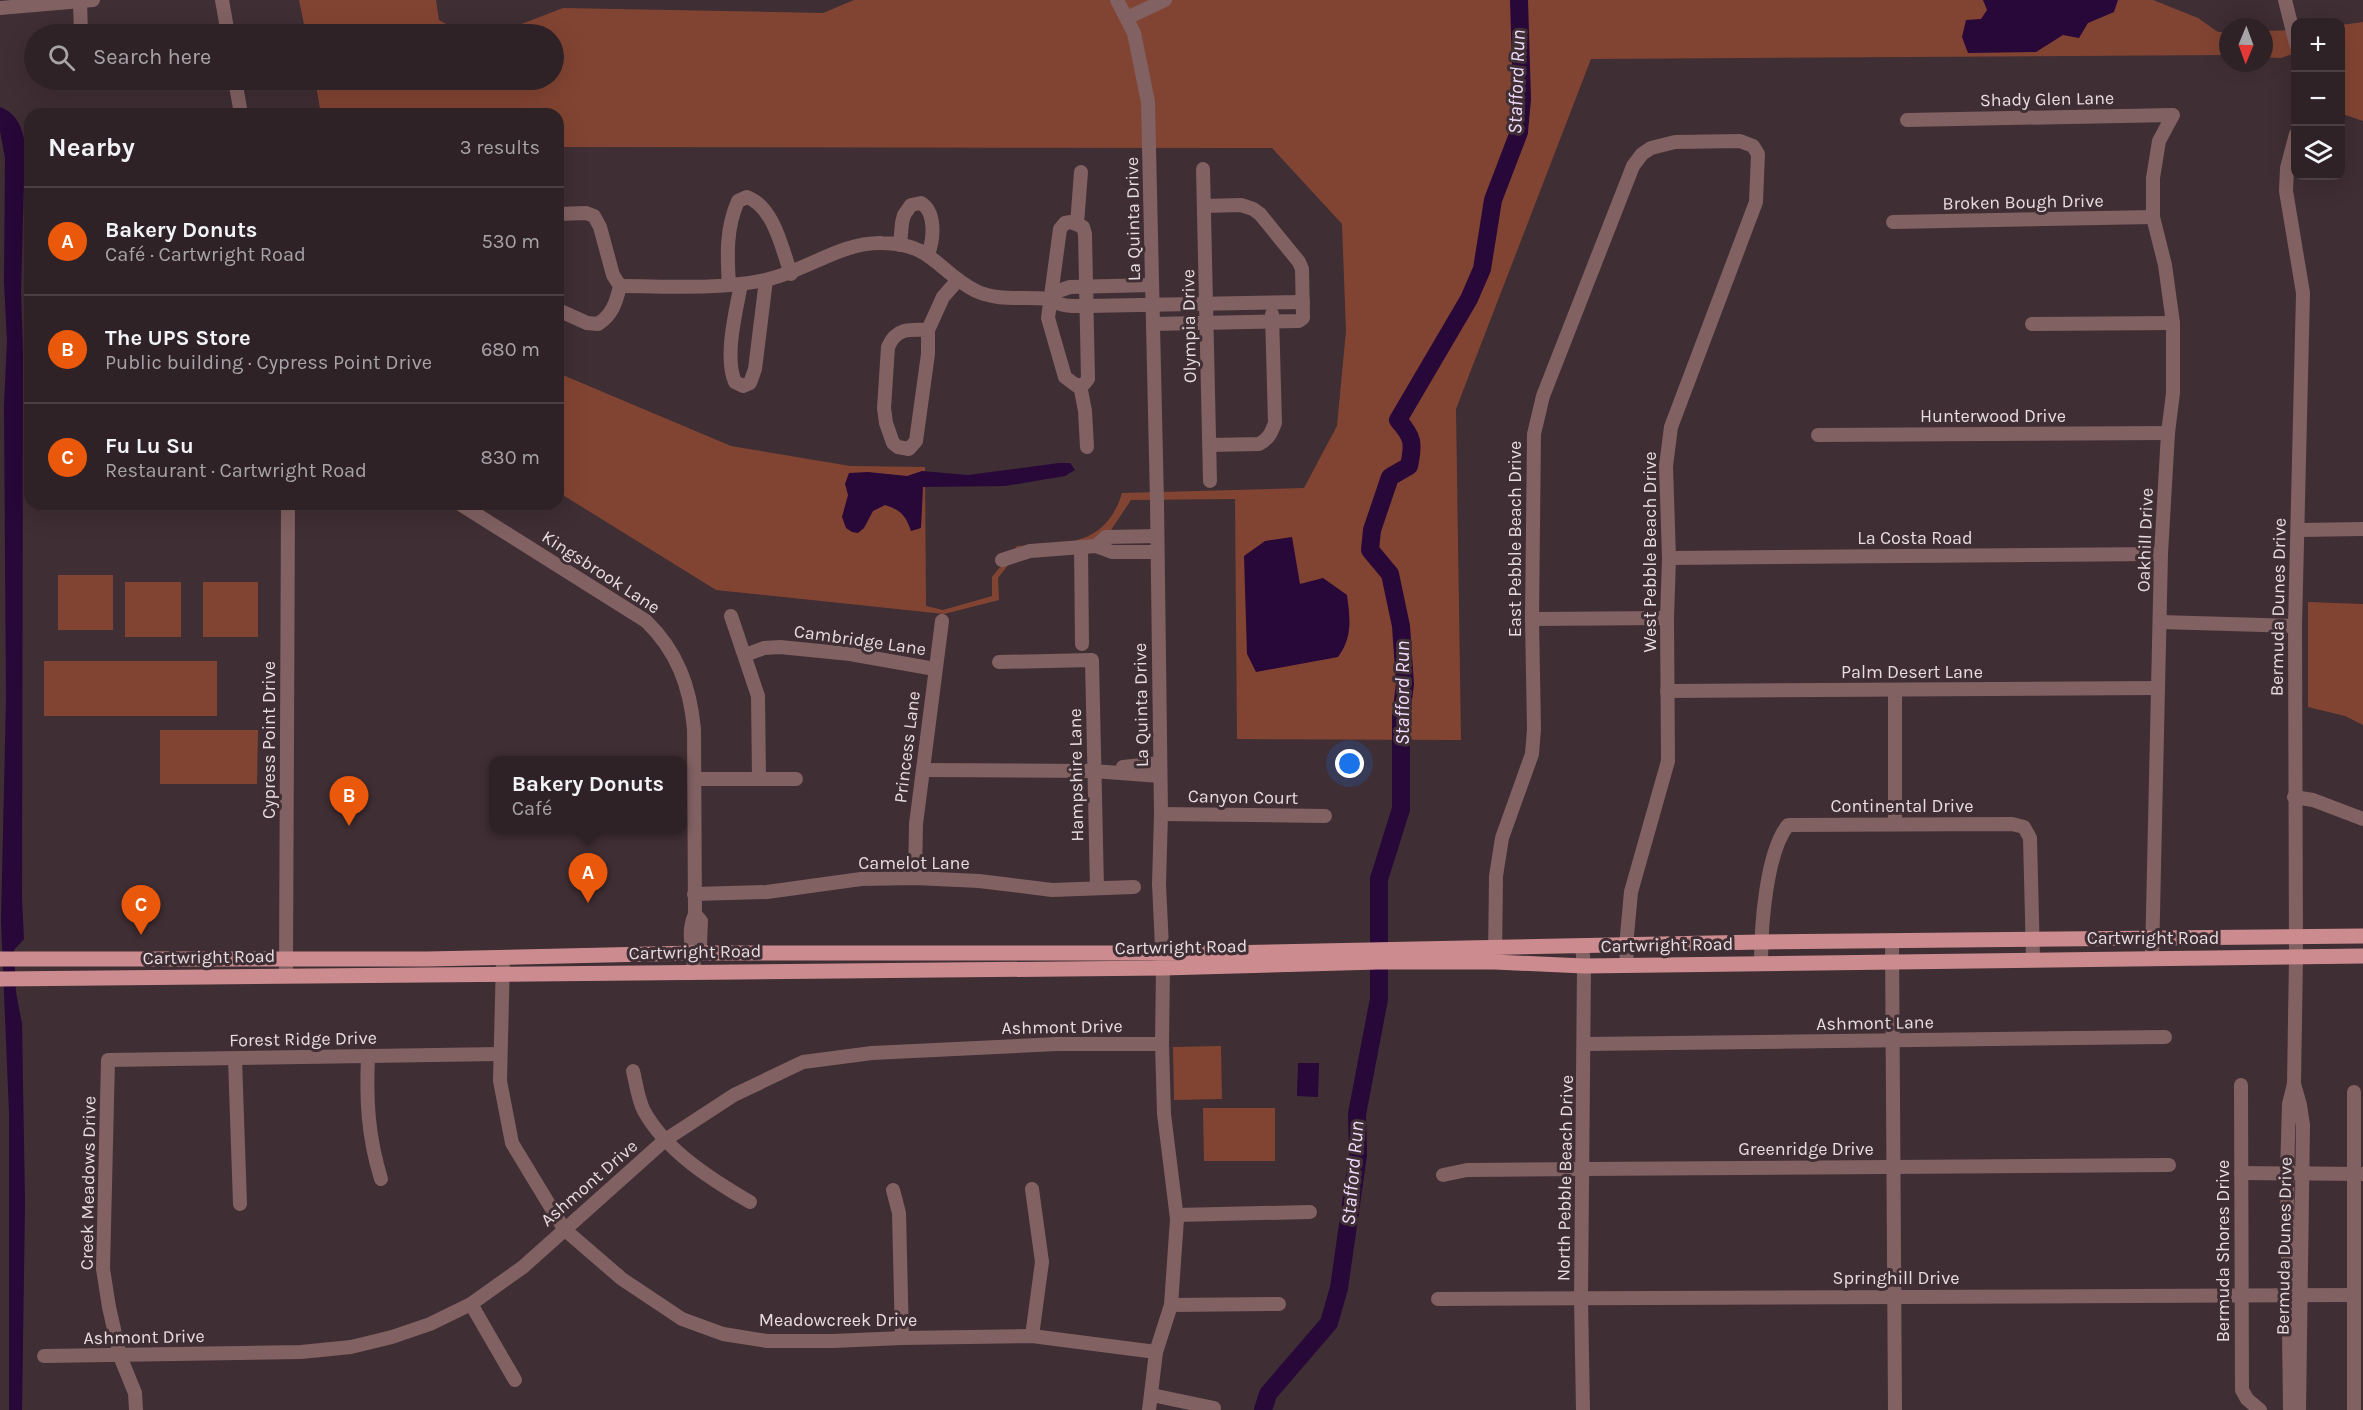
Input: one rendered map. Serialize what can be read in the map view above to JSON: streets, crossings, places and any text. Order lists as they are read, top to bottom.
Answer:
{
  "streets": {
    "main road": ["Cartwright Road"],
    "street": [
      "Shady Glen Lane",
      "Broken Bough Drive",
      "La Quinta Drive",
      "Olympia Drive",
      "Hunterwood Drive",
      "La Costa Road",
      "East Pebble Beach Drive",
      "Oakhill Drive",
      "West Pebble Beach Drive",
      "Kingsbrook Lane",
      "Bermuda Dunes Drive",
      "Cambridge Lane",
      "Palm Desert Lane",
      "Cypress Point Drive",
      "Princess Lane",
      "Hampshire Lane",
      "Canyon Court",
      "Continental Drive",
      "Camelot Lane",
      "Ashmont Lane",
      "Ashmont Drive",
      "Forest Ridge Drive",
      "Greenridge Drive",
      "North Pebble Beach Drive",
      "Creek Meadows Drive",
      "Bermuda Shores Drive",
      "Springhill Drive",
      "Meadowcreek Drive"
    ]
  },
  "crossings": [
    ["Shady Glen Lane", "Oakhill Drive"],
    ["Broken Bough Drive", "Oakhill Drive"],
    ["La Quinta Drive", "Canyon Court"],
    ["La Quinta Drive", "Cartwright Road"],
    ["La Quinta Drive", "Ashmont Drive"],
    ["La Quinta Drive", "Meadowcreek Drive"],
    ["Hunterwood Drive", "Oakhill Drive"],
    ["La Costa Road", "Oakhill Drive"],
    ["La Costa Road", "West Pebble Beach Drive"],
    ["East Pebble Beach Drive", "West Pebble Beach Drive"],
    ["East Pebble Beach Drive", "Cartwright Road"],
    ["Oakhill Drive", "Palm Desert Lane"],
    ["Oakhill Drive", "Cartwright Road"],
    ["West Pebble Beach Drive", "Palm Desert Lane"],
    ["West Pebble Beach Drive", "Cartwright Road"],
    ["Kingsbrook Lane", "Camelot Lane"],
    ["Kingsbrook Lane", "Cartwright Road"],
    ["Bermuda Dunes Drive", "Cartwright Road"],
    ["Bermuda Dunes Drive", "Springhill Drive"],
    ["Cambridge Lane", "Princess Lane"],
    ["Cypress Point Drive", "Cartwright Road"],
    ["Princess Lane", "Camelot Lane"],
    ["Hampshire Lane", "Camelot Lane"],
    ["Continental Drive", "Cartwright Road"],
    ["Cartwright Road", "North Pebble Beach Drive"],
    ["Cartwright Road", "Meadowcreek Drive"],
    ["Ashmont Lane", "North Pebble Beach Drive"],
    ["Ashmont Drive", "Creek Meadows Drive"],
    ["Ashmont Drive", "Meadowcreek Drive"],
    ["Forest Ridge Drive", "Creek Meadows Drive"],
    ["Forest Ridge Drive", "Meadowcreek Drive"],
    ["Greenridge Drive", "North Pebble Beach Drive"],
    ["North Pebble Beach Drive", "Springhill Drive"],
    ["Bermuda Shores Drive", "Springhill Drive"]
  ],
  "water": ["Stafford Run"],
  "north": "bottom",
  "page": {
    "map_buttons": ["+", "−"],
    "search": "Search here",
    "heading": ["Nearby", "3 results"],
    "list": [
      {
        "mark": "A",
        "name": "Bakery Donuts",
        "note": "Café · Cartwright Road",
        "value": "530 m"
      },
      {
        "mark": "B",
        "name": "The UPS Store",
        "note": "Public building · Cypress Point Drive",
        "value": "680 m"
      },
      {
        "mark": "C",
        "name": "Fu Lu Su",
        "note": "Restaurant · Cartwright Road",
        "value": "830 m"
      }
    ],
    "popup": ["Bakery Donuts", "Café"],
    "pins": ["B", "A", "C"]
  }
}
